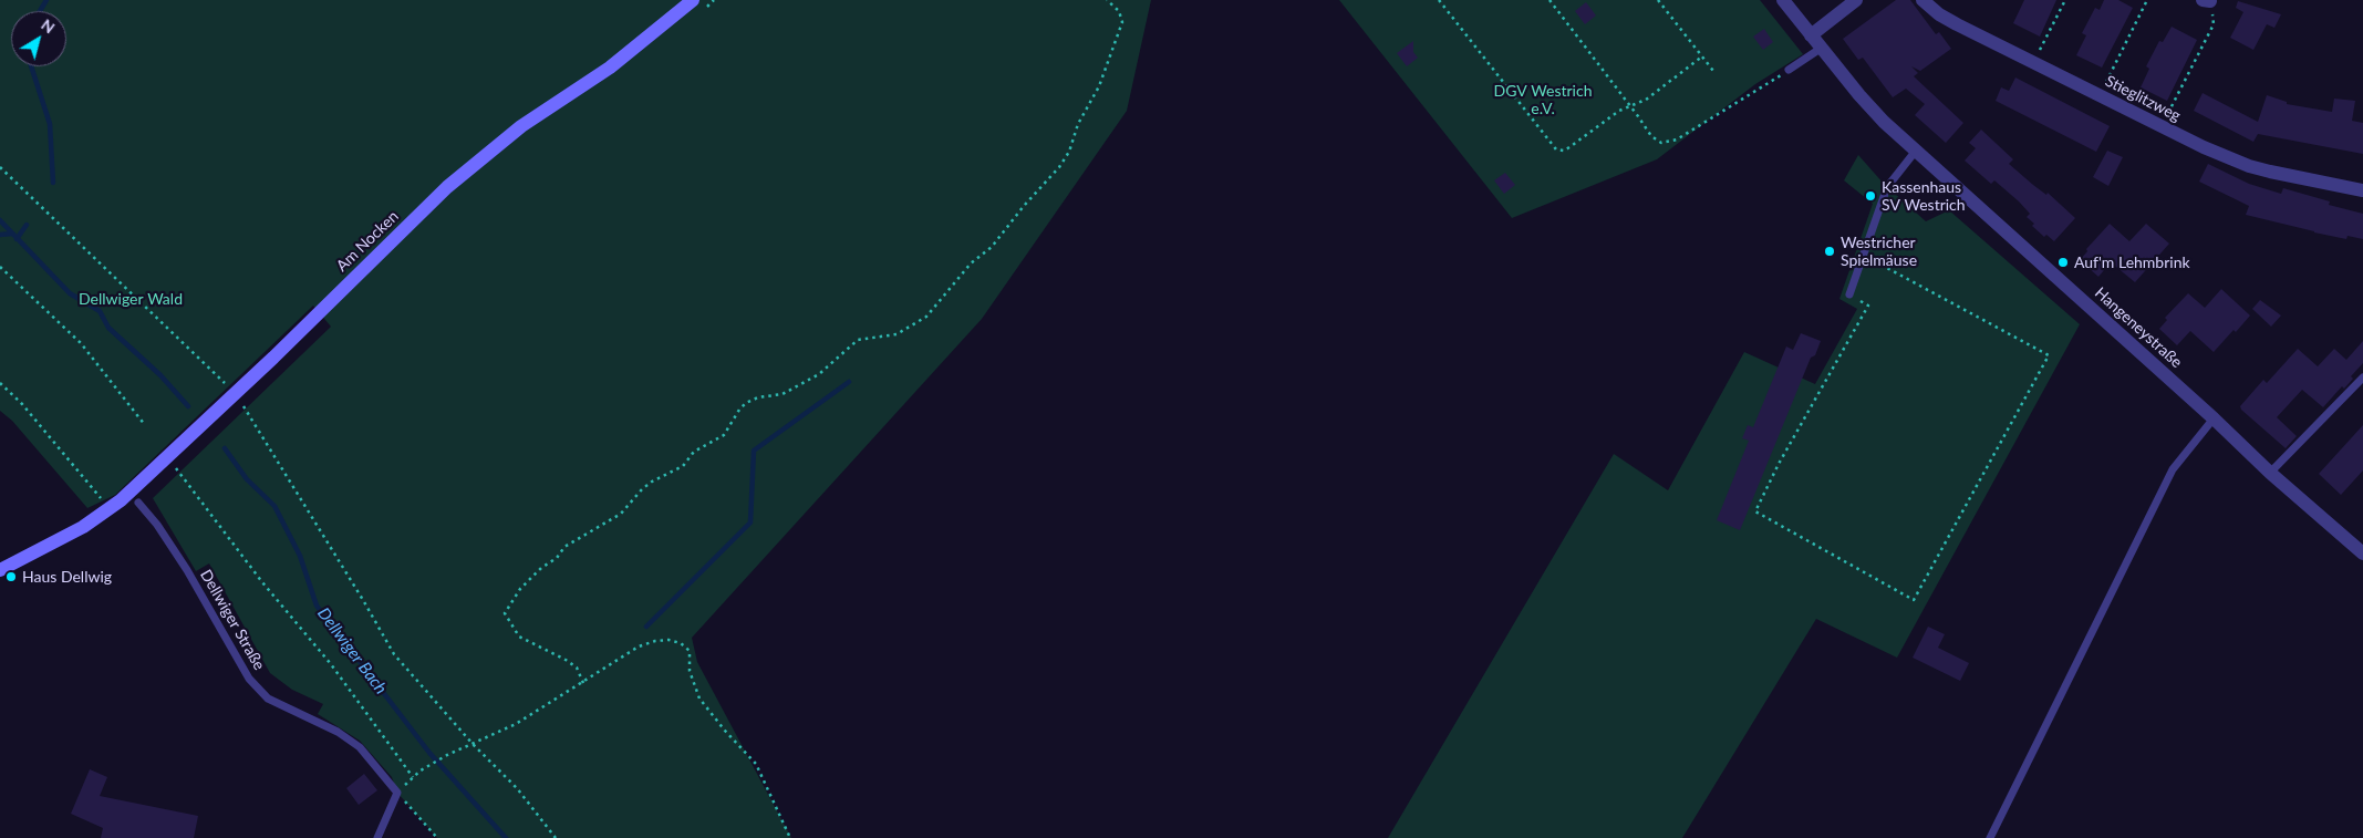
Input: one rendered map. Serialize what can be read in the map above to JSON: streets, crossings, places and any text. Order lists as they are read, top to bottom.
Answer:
{
  "streets": {
    "street": ["Stieglitzweg", "Am Nocken", "Hangeneystraße"],
    "lane": ["Dellwiger Straße"]
  },
  "water": ["Dellwiger Bach"],
  "parks": ["DGV Westrich e.V.", "Dellwiger Wald"],
  "places": [
    "Kassenhaus SV Westrich",
    "Westricher Spielmäuse",
    "Auf'm Lehmbrink",
    "Haus Dellwig"
  ],
  "north": "top right"
}
